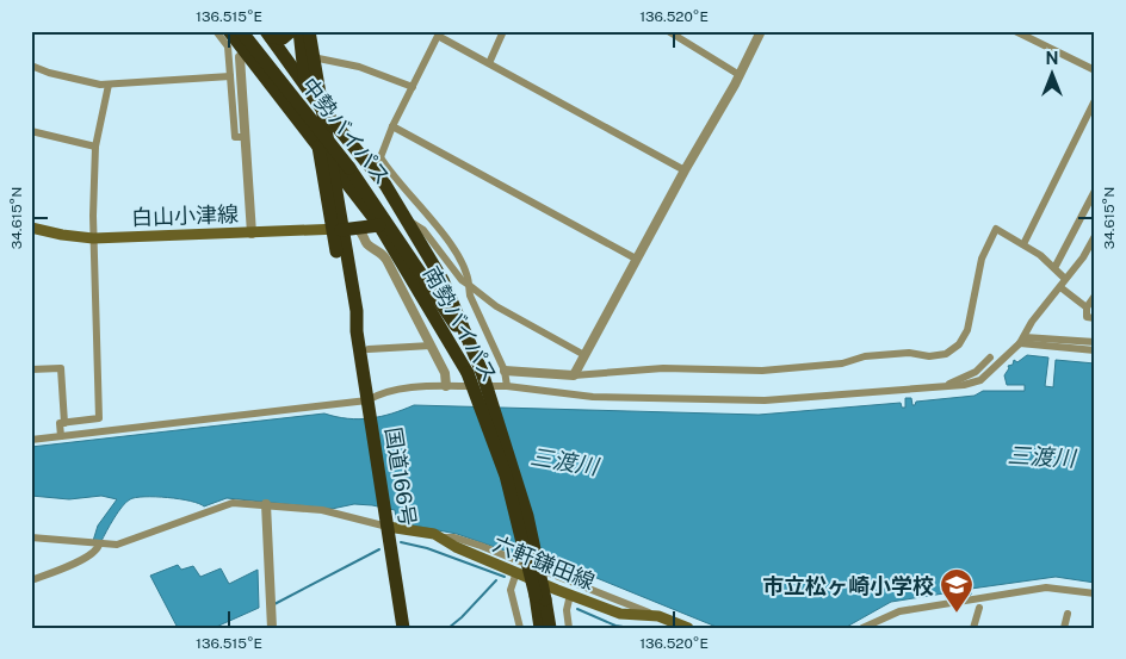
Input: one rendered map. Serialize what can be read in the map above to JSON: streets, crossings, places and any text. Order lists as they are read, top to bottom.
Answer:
{
  "streets": {
    "highway": ["中勢バイパス", "南勢バイパス", "国道166号"],
    "main road": ["白山小津線", "六軒鎌田線"]
  },
  "crossings": [
    ["中勢バイパス", "南勢バイパス"],
    ["白山小津線", "国道166号"],
    ["国道166号", "六軒鎌田線"]
  ],
  "water": ["三渡川"],
  "places": {
    "school or university": ["市立松ヶ崎小学校"]
  },
  "north": "top",
  "coordinates": ["136.515°E", "136.520°E", "34.615°N"]
}
